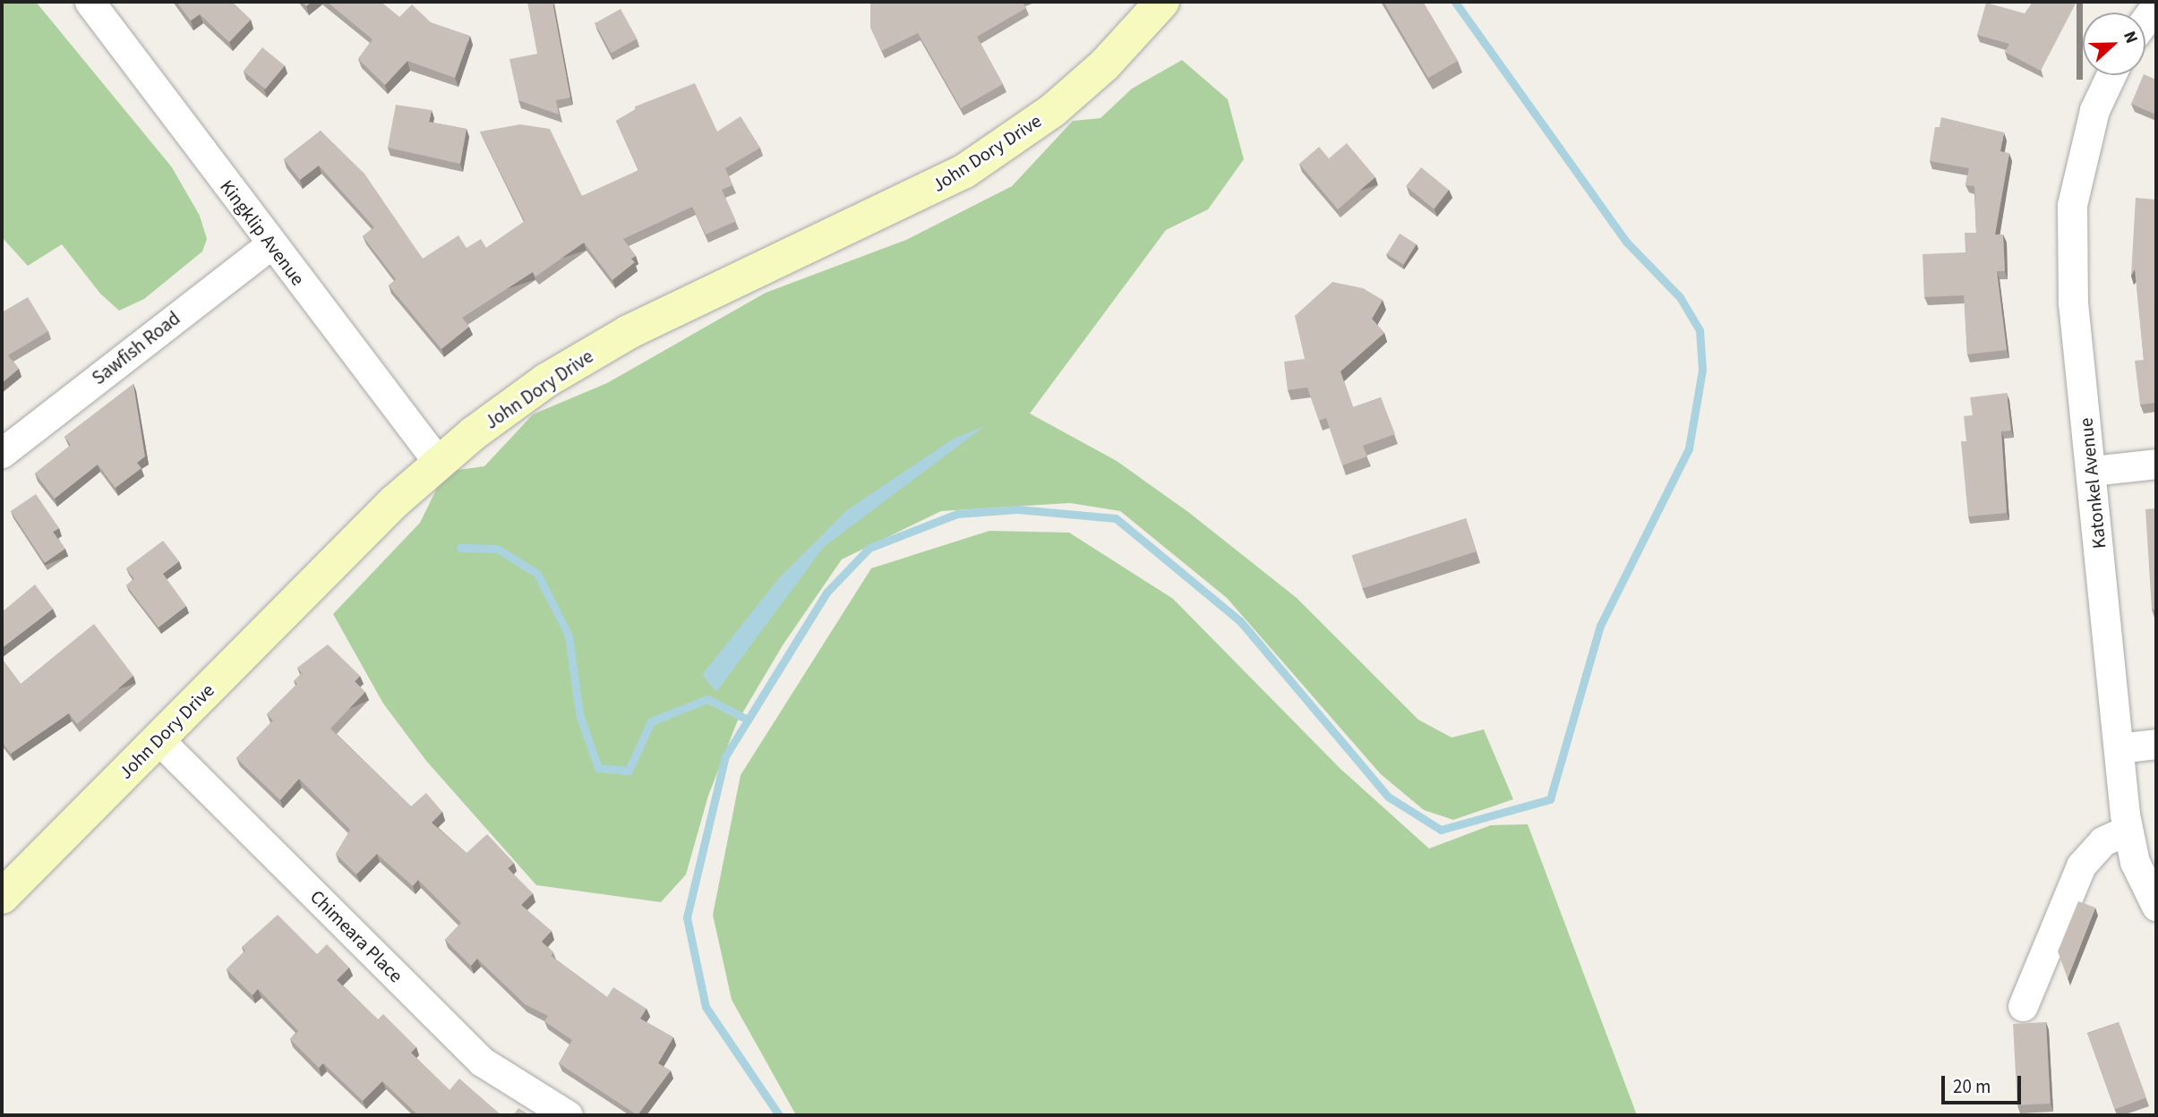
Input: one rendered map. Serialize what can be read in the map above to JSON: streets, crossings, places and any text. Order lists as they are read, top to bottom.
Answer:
{
  "streets": {
    "street": [
      "John Dory Drive",
      "Kingklip Avenue",
      "Sawfish Road",
      "Katonkel Avenue",
      "Chimeara Place"
    ]
  },
  "crossings": [
    ["John Dory Drive", "Kingklip Avenue"],
    ["John Dory Drive", "Chimeara Place"],
    ["Kingklip Avenue", "Sawfish Road"]
  ],
  "scale_bar": "20 m",
  "north": "right"
}
